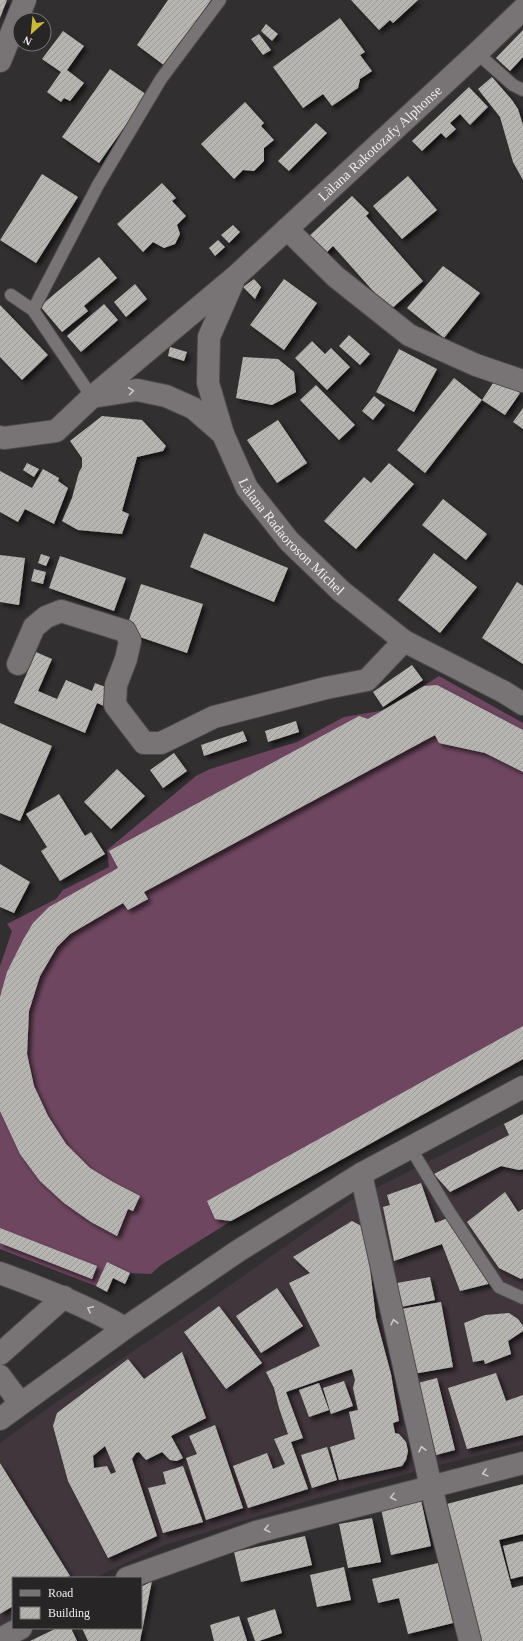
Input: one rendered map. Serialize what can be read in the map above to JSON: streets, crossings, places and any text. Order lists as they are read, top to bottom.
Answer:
{
  "streets": {
    "street": ["Làlana Rakotozafy Alphonse", "Làlana Radaoroson Michel"]
  },
  "crossings": [
    ["Làlana Rakotozafy Alphonse", "Làlana Radaoroson Michel"]
  ],
  "legend": ["Road", "Building"],
  "north": "bottom left"
}
